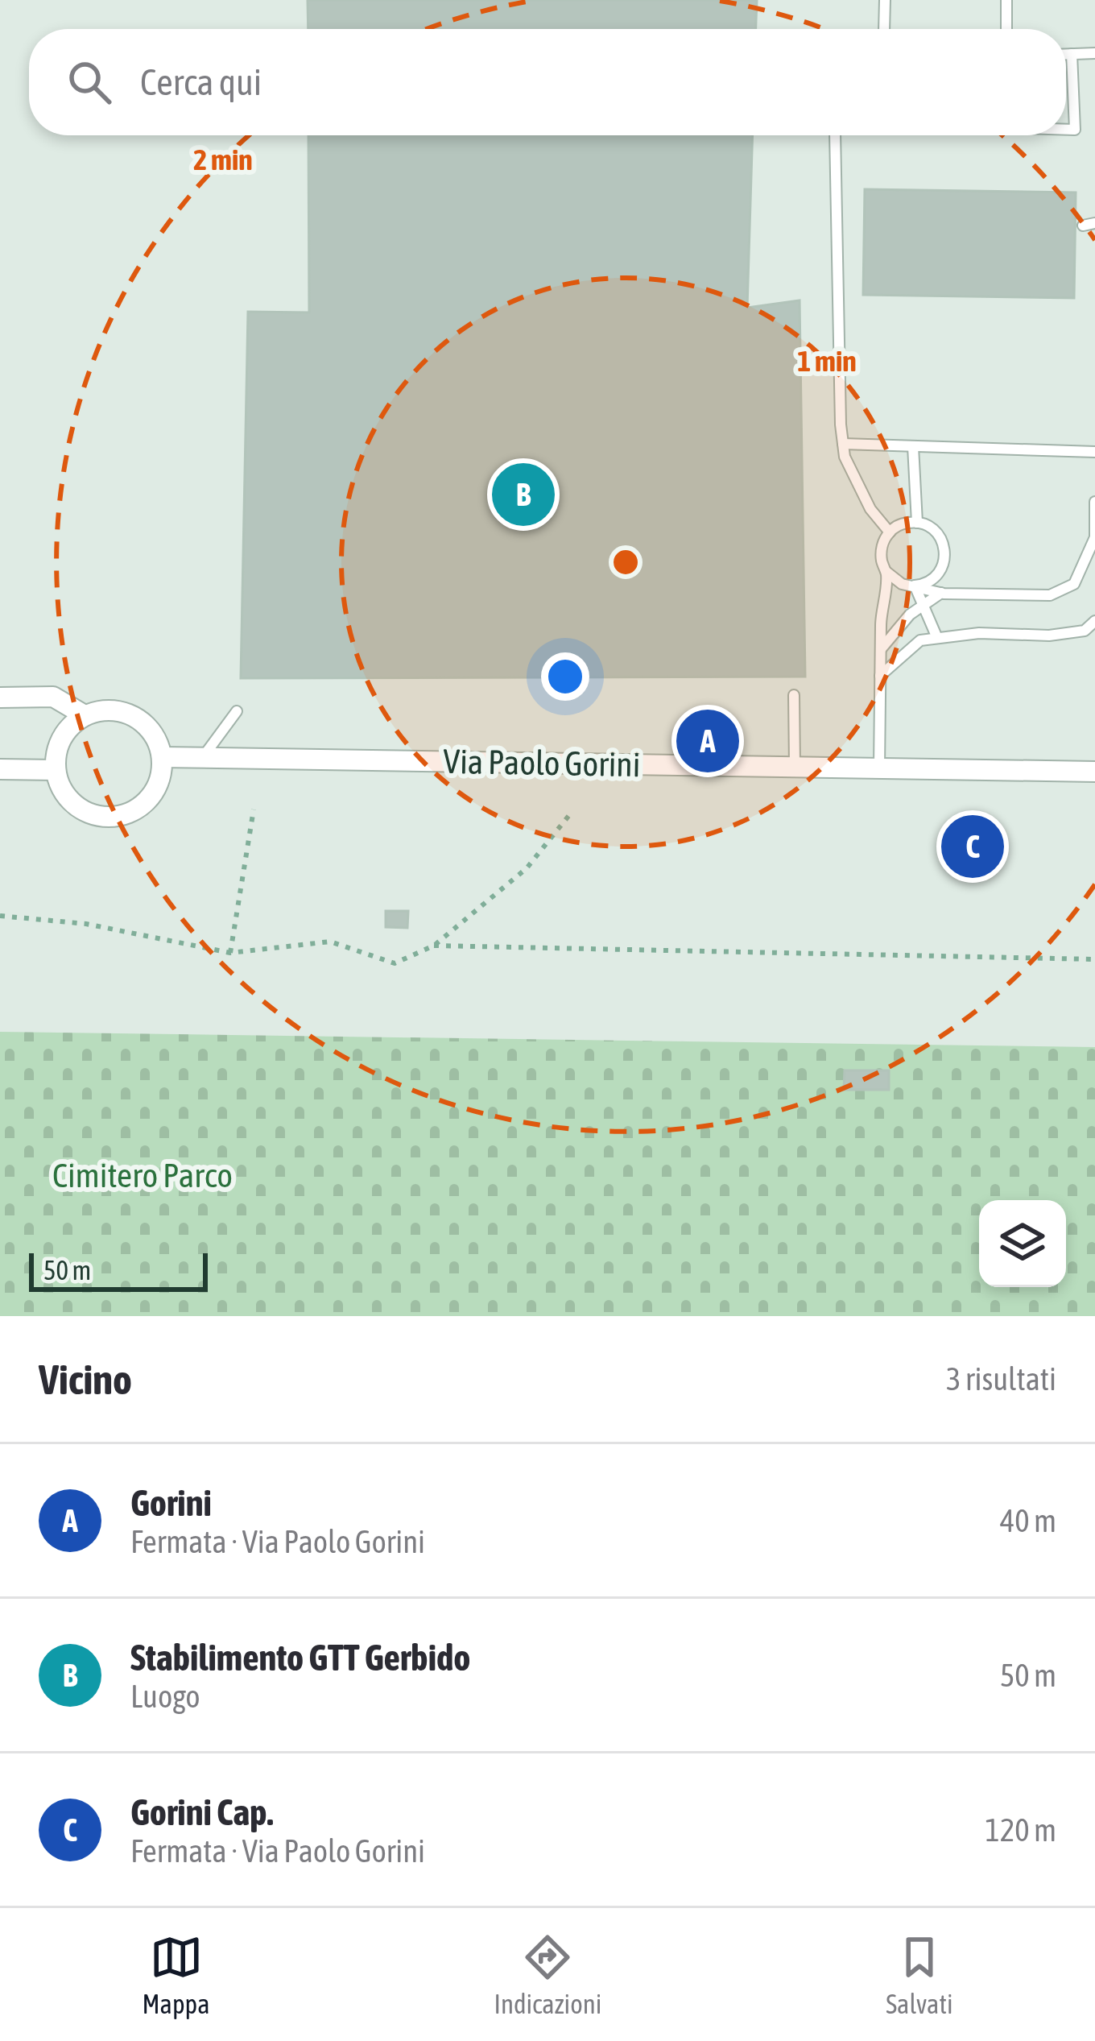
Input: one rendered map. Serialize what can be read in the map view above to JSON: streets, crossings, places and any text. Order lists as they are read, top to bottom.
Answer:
{
  "streets": {
    "street": ["Via Paolo Gorini"]
  },
  "parks": ["Cimitero Parco"],
  "scale_bar": "50 m",
  "page": {
    "search": "Cerca qui",
    "pins": ["B", "A", "C"],
    "scale": "50 m",
    "heading": ["Vicino", "3 risultati"],
    "list": [
      {
        "mark": "A",
        "name": "Gorini",
        "note": "Fermata · Via Paolo Gorini",
        "value": "40 m"
      },
      {
        "mark": "B",
        "name": "Stabilimento GTT Gerbido",
        "note": "Luogo",
        "value": "50 m"
      },
      {
        "mark": "C",
        "name": "Gorini Cap.",
        "note": "Fermata · Via Paolo Gorini",
        "value": "120 m"
      }
    ],
    "nav": ["Mappa", "Indicazioni", "Salvati"]
  },
  "rings": ["2 min", "1 min"]
}
